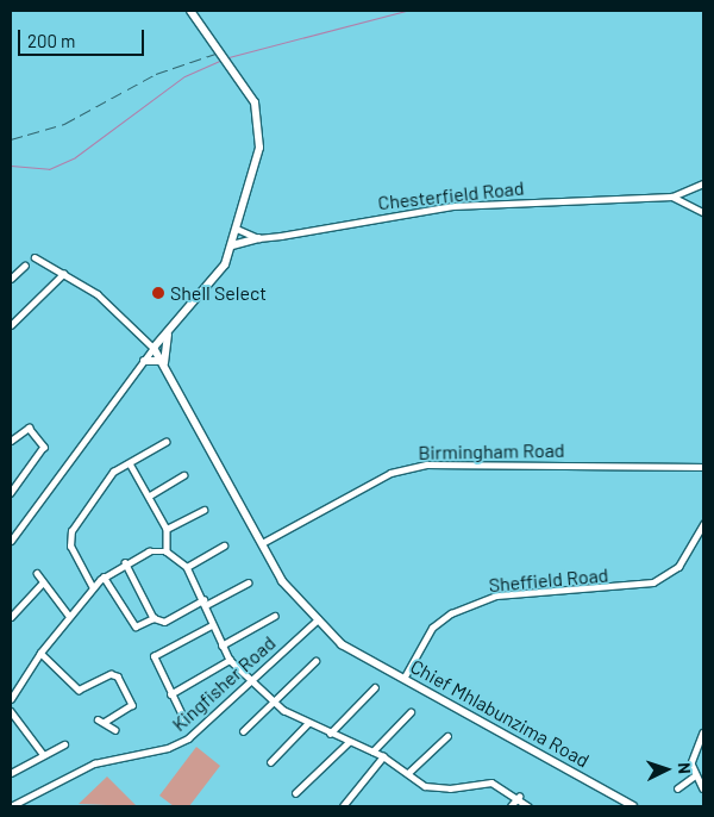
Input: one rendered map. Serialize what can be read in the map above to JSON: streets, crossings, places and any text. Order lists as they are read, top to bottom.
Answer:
{
  "streets": {
    "main road": ["Chief Mhlabunzima Road"],
    "street": [
      "Chesterfield Road",
      "Birmingham Road",
      "Sheffield Road",
      "Kingfisher Road"
    ]
  },
  "crossings": [
    ["Birmingham Road", "Chief Mhlabunzima Road"],
    ["Sheffield Road", "Chief Mhlabunzima Road"],
    ["Kingfisher Road", "Chief Mhlabunzima Road"]
  ],
  "places": ["Shell Select"],
  "scale_bar": "200 m",
  "north": "right"
}
